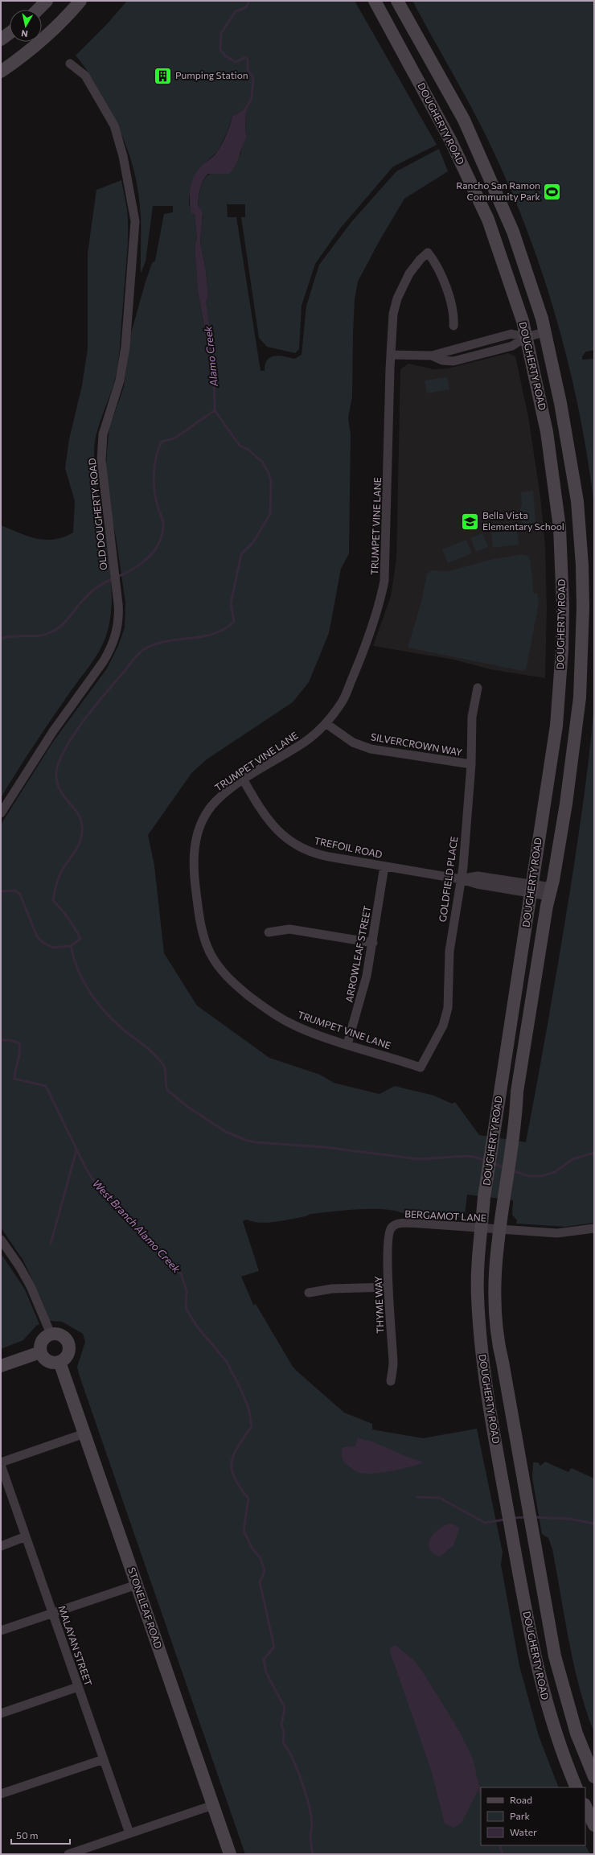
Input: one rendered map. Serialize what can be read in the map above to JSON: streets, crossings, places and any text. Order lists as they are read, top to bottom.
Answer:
{
  "streets": {
    "main road": ["DOUGHERTY ROAD", "STONELEAF ROAD"],
    "street": [
      "OLD DOUGHERTY ROAD",
      "TRUMPET VINE LANE",
      "SILVERCROWN WAY",
      "TREFOIL ROAD",
      "GOLDFIELD PLACE",
      "ARROWLEAF STREET",
      "BERGAMOT LANE",
      "THYME WAY",
      "MALAYAN STREET"
    ]
  },
  "crossings": [
    ["DOUGHERTY ROAD", "TREFOIL ROAD"],
    ["DOUGHERTY ROAD", "BERGAMOT LANE"],
    ["TRUMPET VINE LANE", "SILVERCROWN WAY"],
    ["TRUMPET VINE LANE", "TREFOIL ROAD"],
    ["TRUMPET VINE LANE", "GOLDFIELD PLACE"],
    ["TRUMPET VINE LANE", "ARROWLEAF STREET"],
    ["SILVERCROWN WAY", "GOLDFIELD PLACE"],
    ["TREFOIL ROAD", "GOLDFIELD PLACE"],
    ["TREFOIL ROAD", "ARROWLEAF STREET"],
    ["BERGAMOT LANE", "THYME WAY"]
  ],
  "water": ["Alamo Creek", "West Branch Alamo Creek"],
  "places": {
    "building": ["Pumping Station"],
    "sports": ["Rancho San Ramon Community Park"],
    "school or university": ["Bella Vista Elementary School"]
  },
  "legend": ["Road", "Park", "Water"],
  "scale_bar": "50 m",
  "north": "bottom"
}
